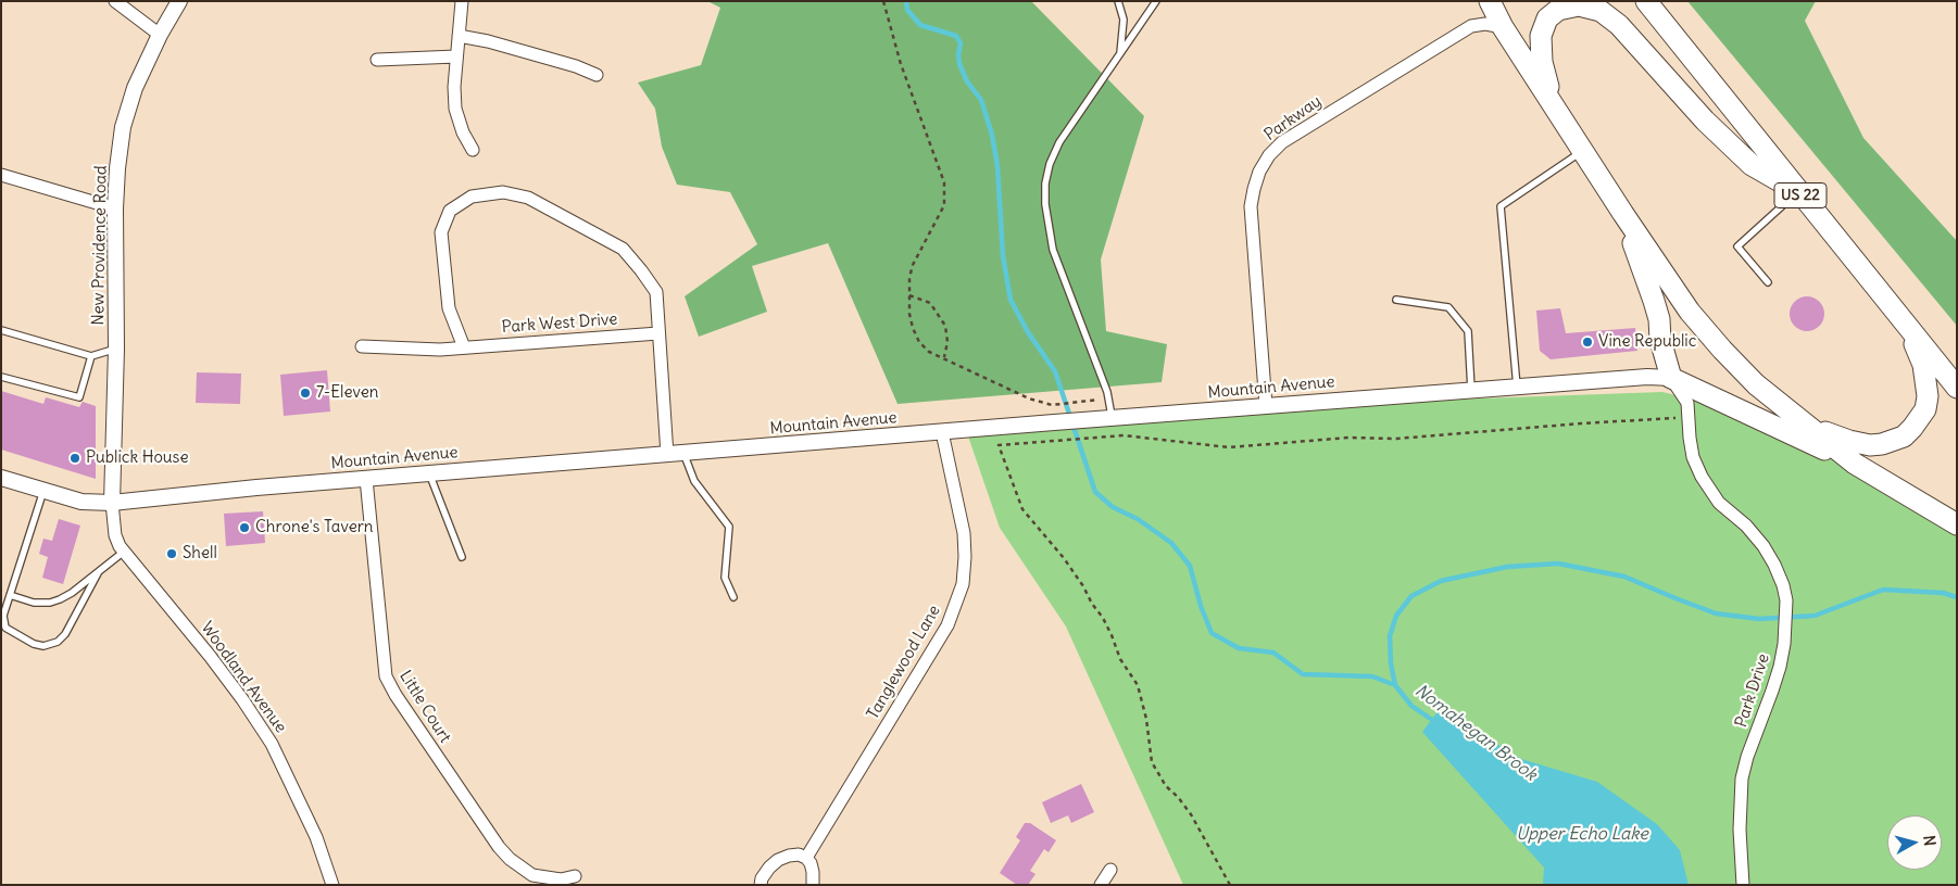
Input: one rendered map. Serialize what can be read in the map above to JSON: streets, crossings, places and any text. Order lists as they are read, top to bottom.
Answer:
{
  "streets": {
    "highway": ["US 22"],
    "street": [
      "Parkway",
      "New Providence Road",
      "Park West Drive",
      "Mountain Avenue",
      "Tanglewood Lane",
      "Woodland Avenue",
      "Park Drive",
      "Little Court"
    ]
  },
  "crossings": [
    ["Parkway", "Mountain Avenue"],
    ["New Providence Road", "Mountain Avenue"],
    ["New Providence Road", "Woodland Avenue"],
    ["Mountain Avenue", "Tanglewood Lane"],
    ["Mountain Avenue", "Woodland Avenue"],
    ["Mountain Avenue", "Park Drive"],
    ["Mountain Avenue", "Little Court"]
  ],
  "water": ["Nomahegan Brook", "Upper Echo Lake"],
  "places": [
    "Vine Republic",
    "7-Eleven",
    "Publick House",
    "Chrone's Tavern",
    "Shell"
  ],
  "north": "right"
}
